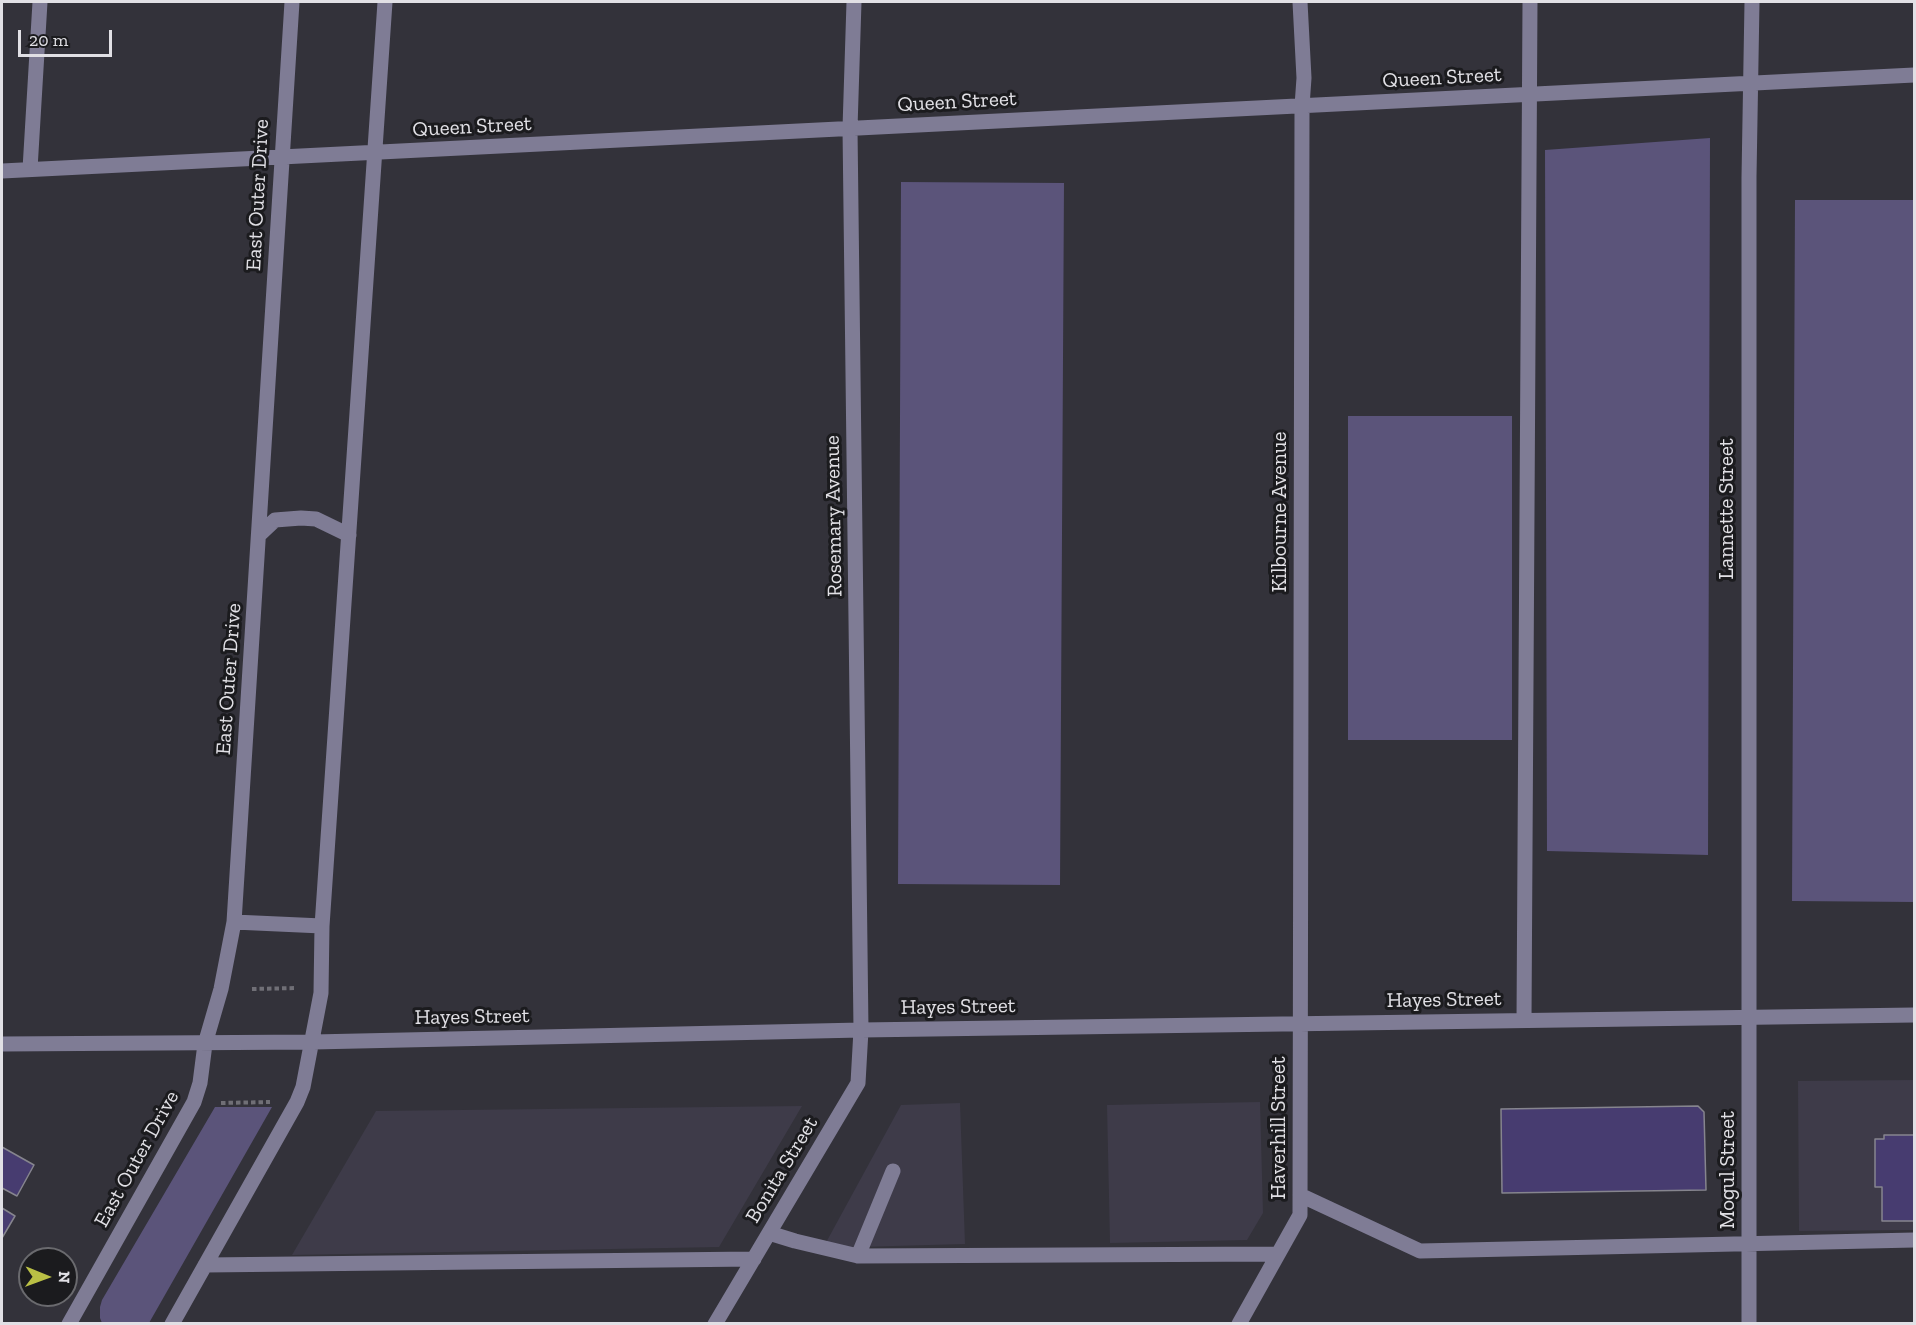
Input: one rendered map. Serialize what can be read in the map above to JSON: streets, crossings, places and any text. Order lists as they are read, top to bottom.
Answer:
{
  "streets": {
    "street": [
      "Queen Street",
      "East Outer Drive",
      "Lannette Street",
      "Kilbourne Avenue",
      "Rosemary Avenue",
      "Hayes Street",
      "Haverhill Street",
      "Bonita Street",
      "Mogul Street"
    ]
  },
  "crossings": [
    ["Queen Street", "East Outer Drive"],
    ["Queen Street", "Lannette Street"],
    ["Queen Street", "Kilbourne Avenue"],
    ["Queen Street", "Rosemary Avenue"],
    ["East Outer Drive", "Hayes Street"],
    ["Lannette Street", "Hayes Street"],
    ["Lannette Street", "Mogul Street"],
    ["Kilbourne Avenue", "Hayes Street"],
    ["Kilbourne Avenue", "Haverhill Street"],
    ["Rosemary Avenue", "Hayes Street"],
    ["Rosemary Avenue", "Bonita Street"],
    ["Hayes Street", "Haverhill Street"],
    ["Hayes Street", "Bonita Street"],
    ["Hayes Street", "Mogul Street"]
  ],
  "scale_bar": "20 m",
  "north": "right"
}
